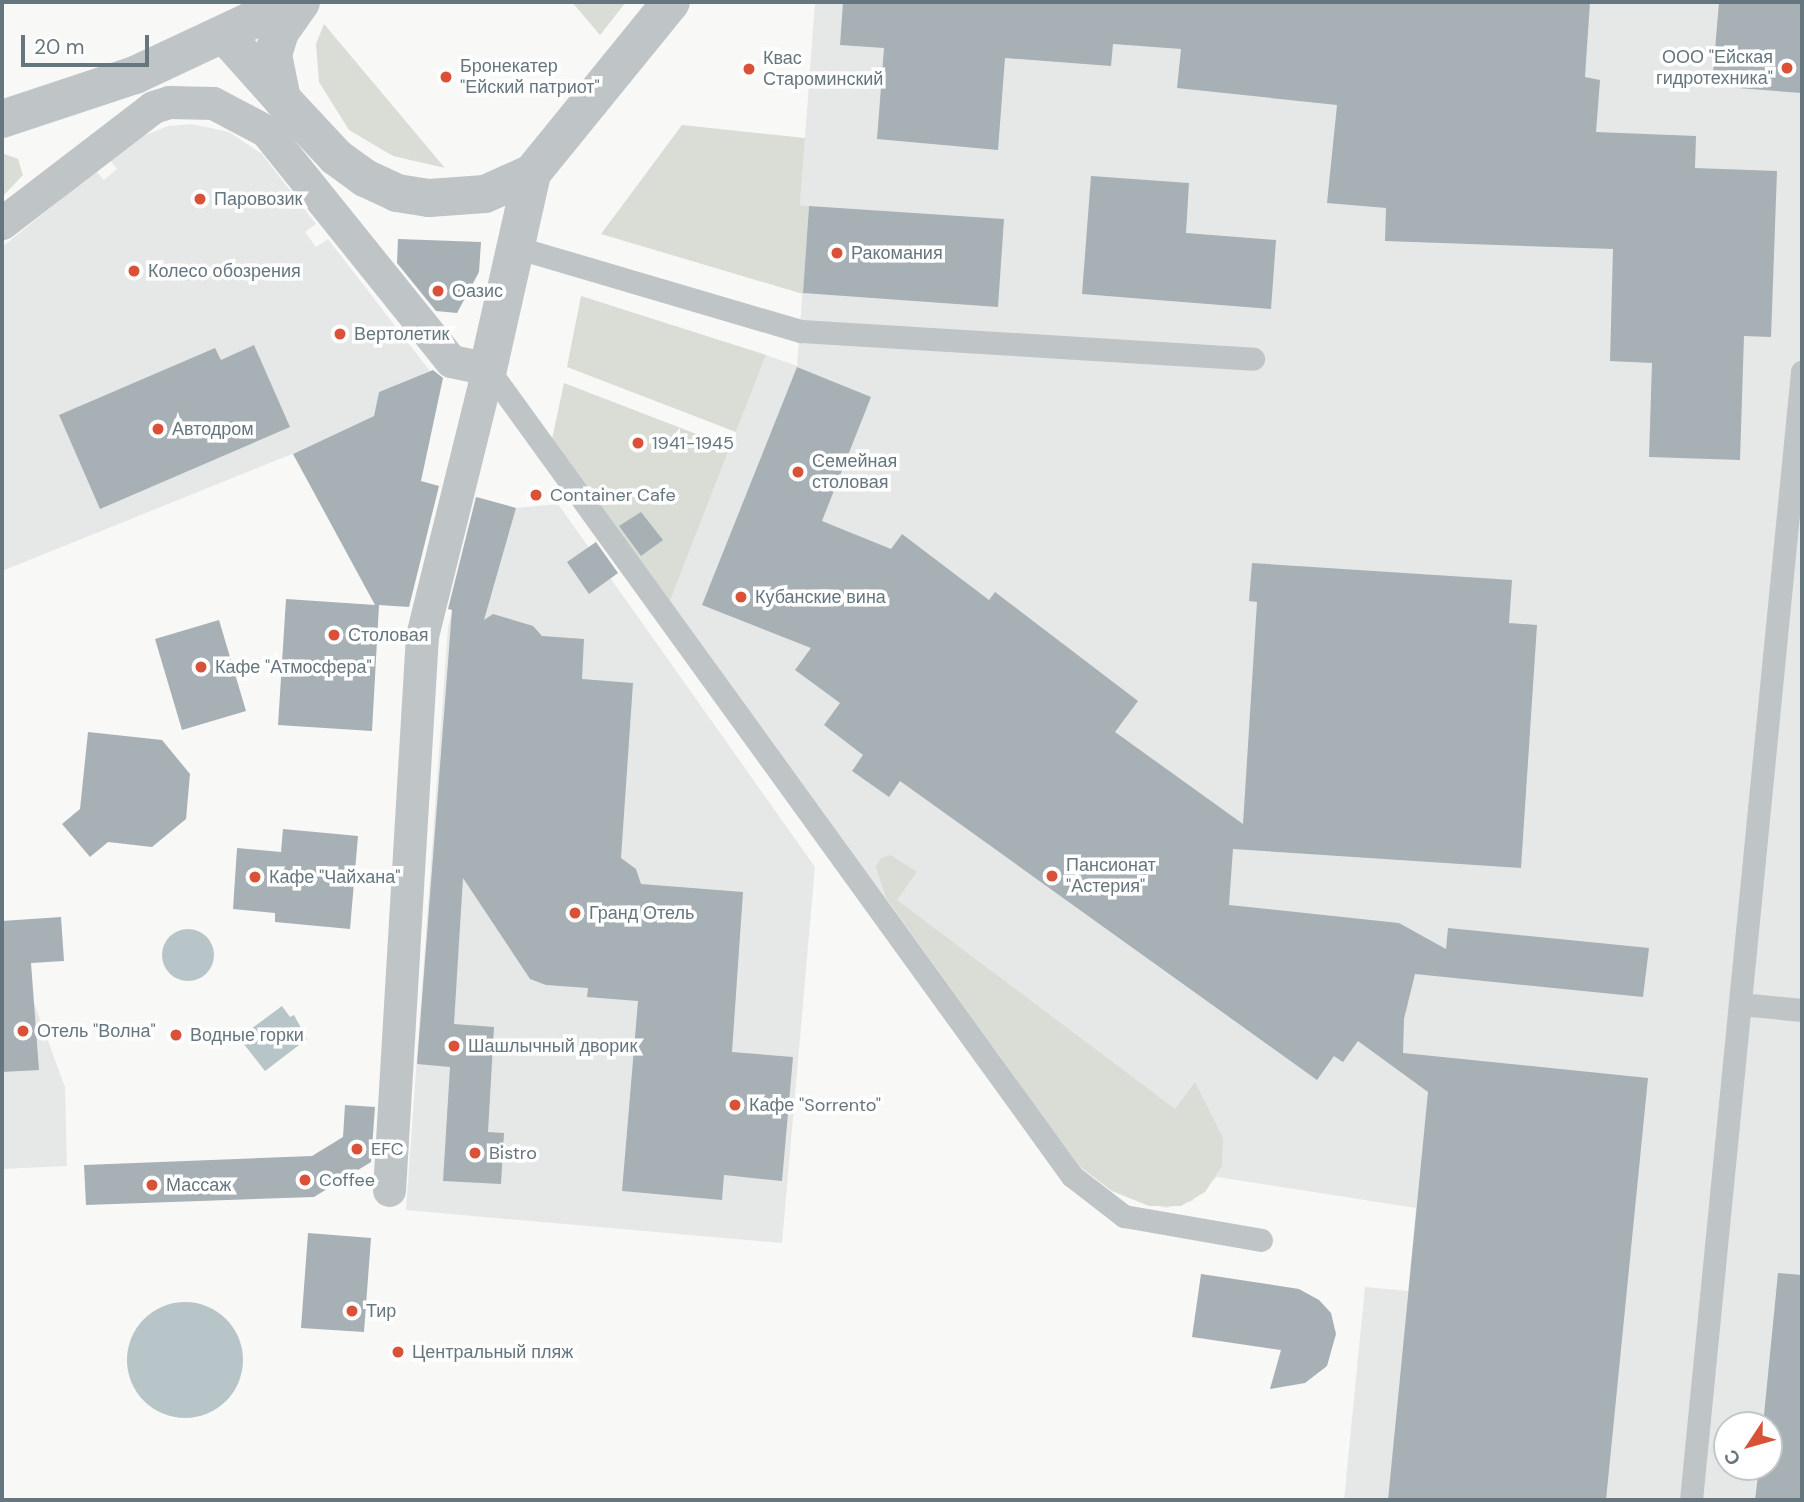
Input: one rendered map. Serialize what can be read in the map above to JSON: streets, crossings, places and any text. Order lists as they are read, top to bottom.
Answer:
{
  "places": [
    "ООО \"Ейская гидротехника\"",
    "Квас Староминский",
    "Бронекатер \"Ейский патриот\"",
    "Паровозик",
    "Ракомания",
    "Колесо обозрения",
    "Оазис",
    "Вертолетик",
    "Автодром",
    "1941-1945",
    "Семейная столовая",
    "Container Cafe",
    "Кубанские вина",
    "Столовая",
    "Кафе \"Атмосфера\"",
    "Пансионат \"Астерия\"",
    "Кафе \"Чайхана\"",
    "Гранд Отель",
    "Отель \"Волна\"",
    "Водные горки",
    "Шашлычный дворик",
    "Кафе \"Sorrento\"",
    "EFC",
    "Bistro",
    "Coffee",
    "Массаж",
    "Тир",
    "Центральный пляж"
  ],
  "scale_bar": "20 m",
  "north": "bottom left"
}
